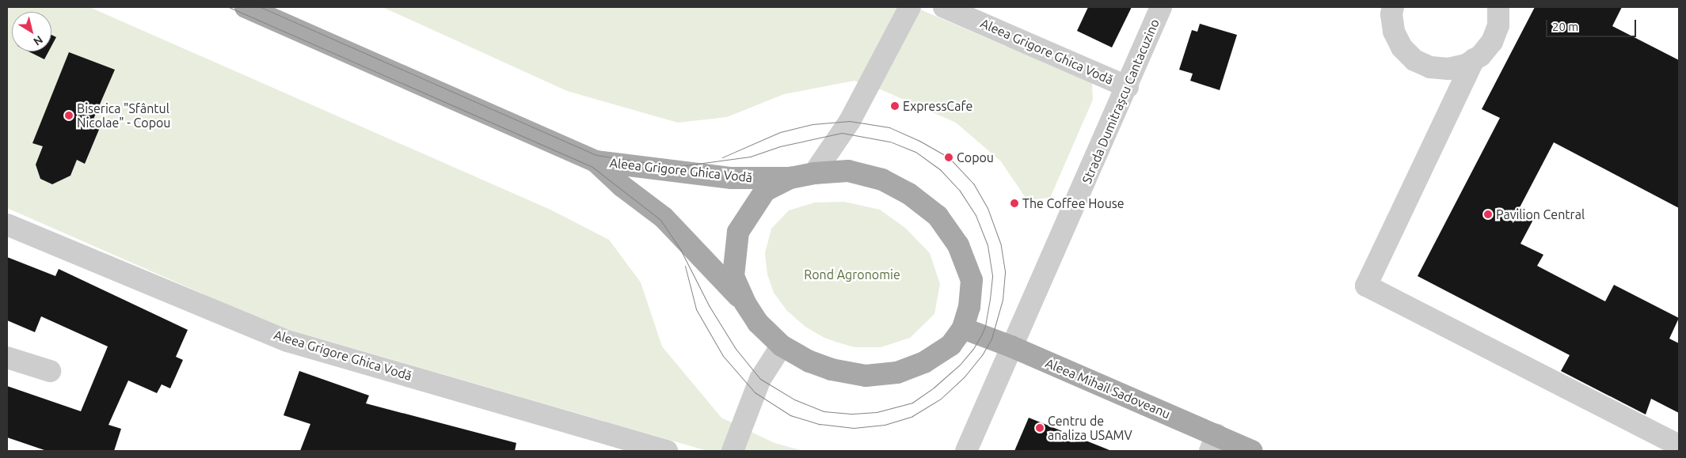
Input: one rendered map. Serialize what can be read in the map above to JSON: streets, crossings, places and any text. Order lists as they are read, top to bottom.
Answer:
{
  "streets": {
    "main road": ["Aleea Grigore Ghica Vodă", "Aleea Mihail Sadoveanu"],
    "street": ["Strada Dumitrașcu Cantacuzino"]
  },
  "crossings": [
    ["Aleea Grigore Ghica Vodă", "Strada Dumitrașcu Cantacuzino"],
    ["Strada Dumitrașcu Cantacuzino", "Aleea Mihail Sadoveanu"]
  ],
  "parks": ["Rond Agronomie"],
  "places": [
    "ExpressCafe",
    "Biserica \"Sfântul Nicolae\" - Copou",
    "Copou",
    "The Coffee House",
    "Pavilion Central",
    "Centru de analiza USAMV"
  ],
  "scale_bar": "20 m",
  "north": "bottom right"
}
